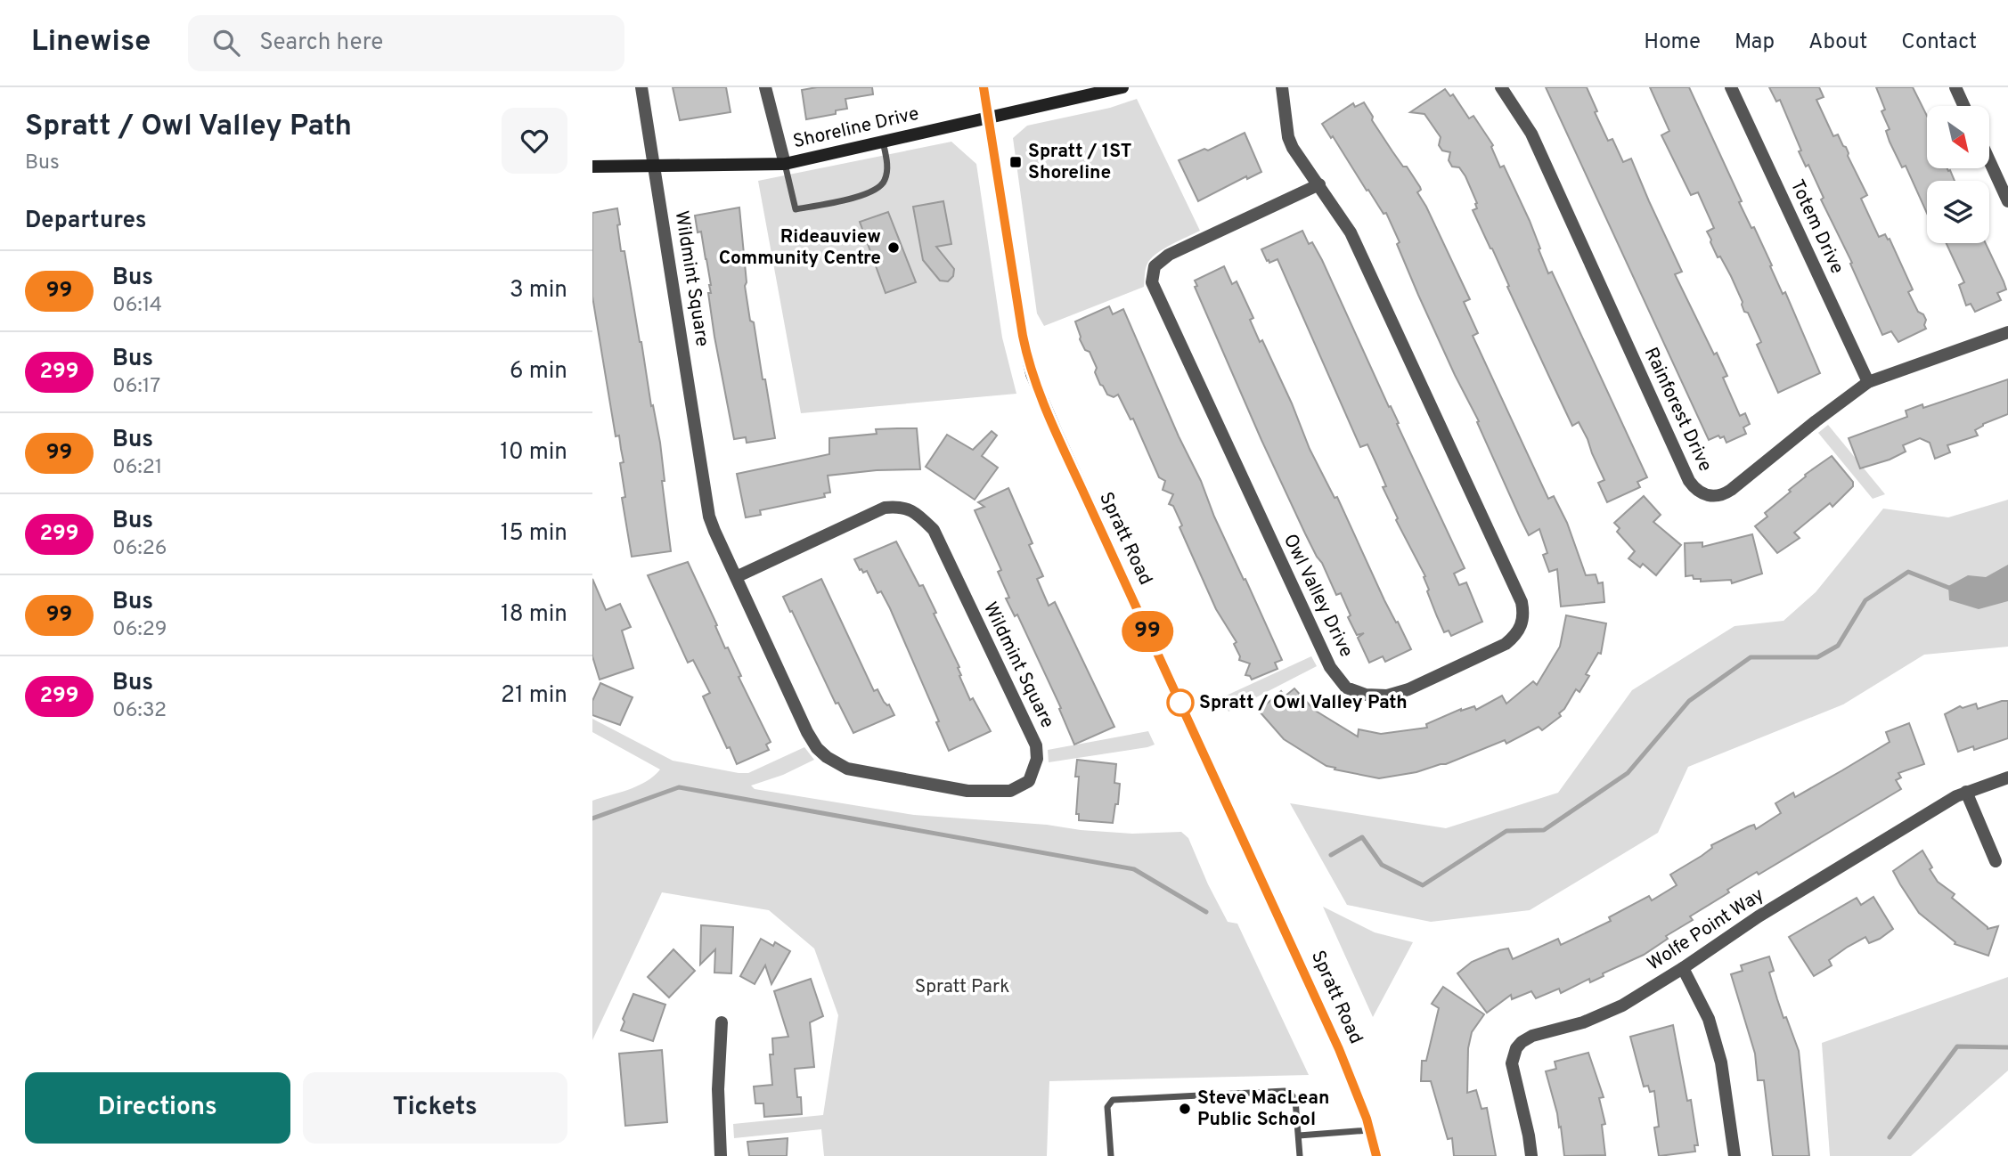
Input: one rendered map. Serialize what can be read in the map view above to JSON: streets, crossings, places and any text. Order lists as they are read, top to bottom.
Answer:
{
  "streets": {
    "street": [
      "Shoreline Drive",
      "Totem Drive",
      "Wildmint Square",
      "Rainforest Drive",
      "Spratt Road",
      "Owl Valley Drive",
      "Wolfe Point Way"
    ]
  },
  "crossings": [
    ["Shoreline Drive", "Wildmint Square"],
    ["Shoreline Drive", "Spratt Road"],
    ["Totem Drive", "Rainforest Drive"]
  ],
  "parks": ["Spratt Park"],
  "places": {
    "transit": ["Spratt / 1ST Shoreline"],
    "other": ["Rideauview Community Centre", "Spratt / Owl Valley Path", "Steve MacLean Public School"]
  },
  "lines": ["bus line 99"],
  "north": "bottom right",
  "page": {
    "header": "Linewise",
    "search": "Search here",
    "nav": [
      "Home",
      "Map",
      "About",
      "Contact"
    ],
    "heading": [
      ["Spratt / Owl Valley Path", "Bus"],
      "Departures"
    ],
    "on_map": "99",
    "list": [
      {
        "mark": "99",
        "name": "Bus",
        "note": "06:14",
        "value": "3 min"
      },
      {
        "mark": "299",
        "name": "Bus",
        "note": "06:17",
        "value": "6 min"
      },
      {
        "mark": "99",
        "name": "Bus",
        "note": "06:21",
        "value": "10 min"
      },
      {
        "mark": "299",
        "name": "Bus",
        "note": "06:26",
        "value": "15 min"
      },
      {
        "mark": "99",
        "name": "Bus",
        "note": "06:29",
        "value": "18 min"
      },
      {
        "mark": "299",
        "name": "Bus",
        "note": "06:32",
        "value": "21 min"
      }
    ],
    "buttons": ["Directions", "Tickets"]
  }
}
